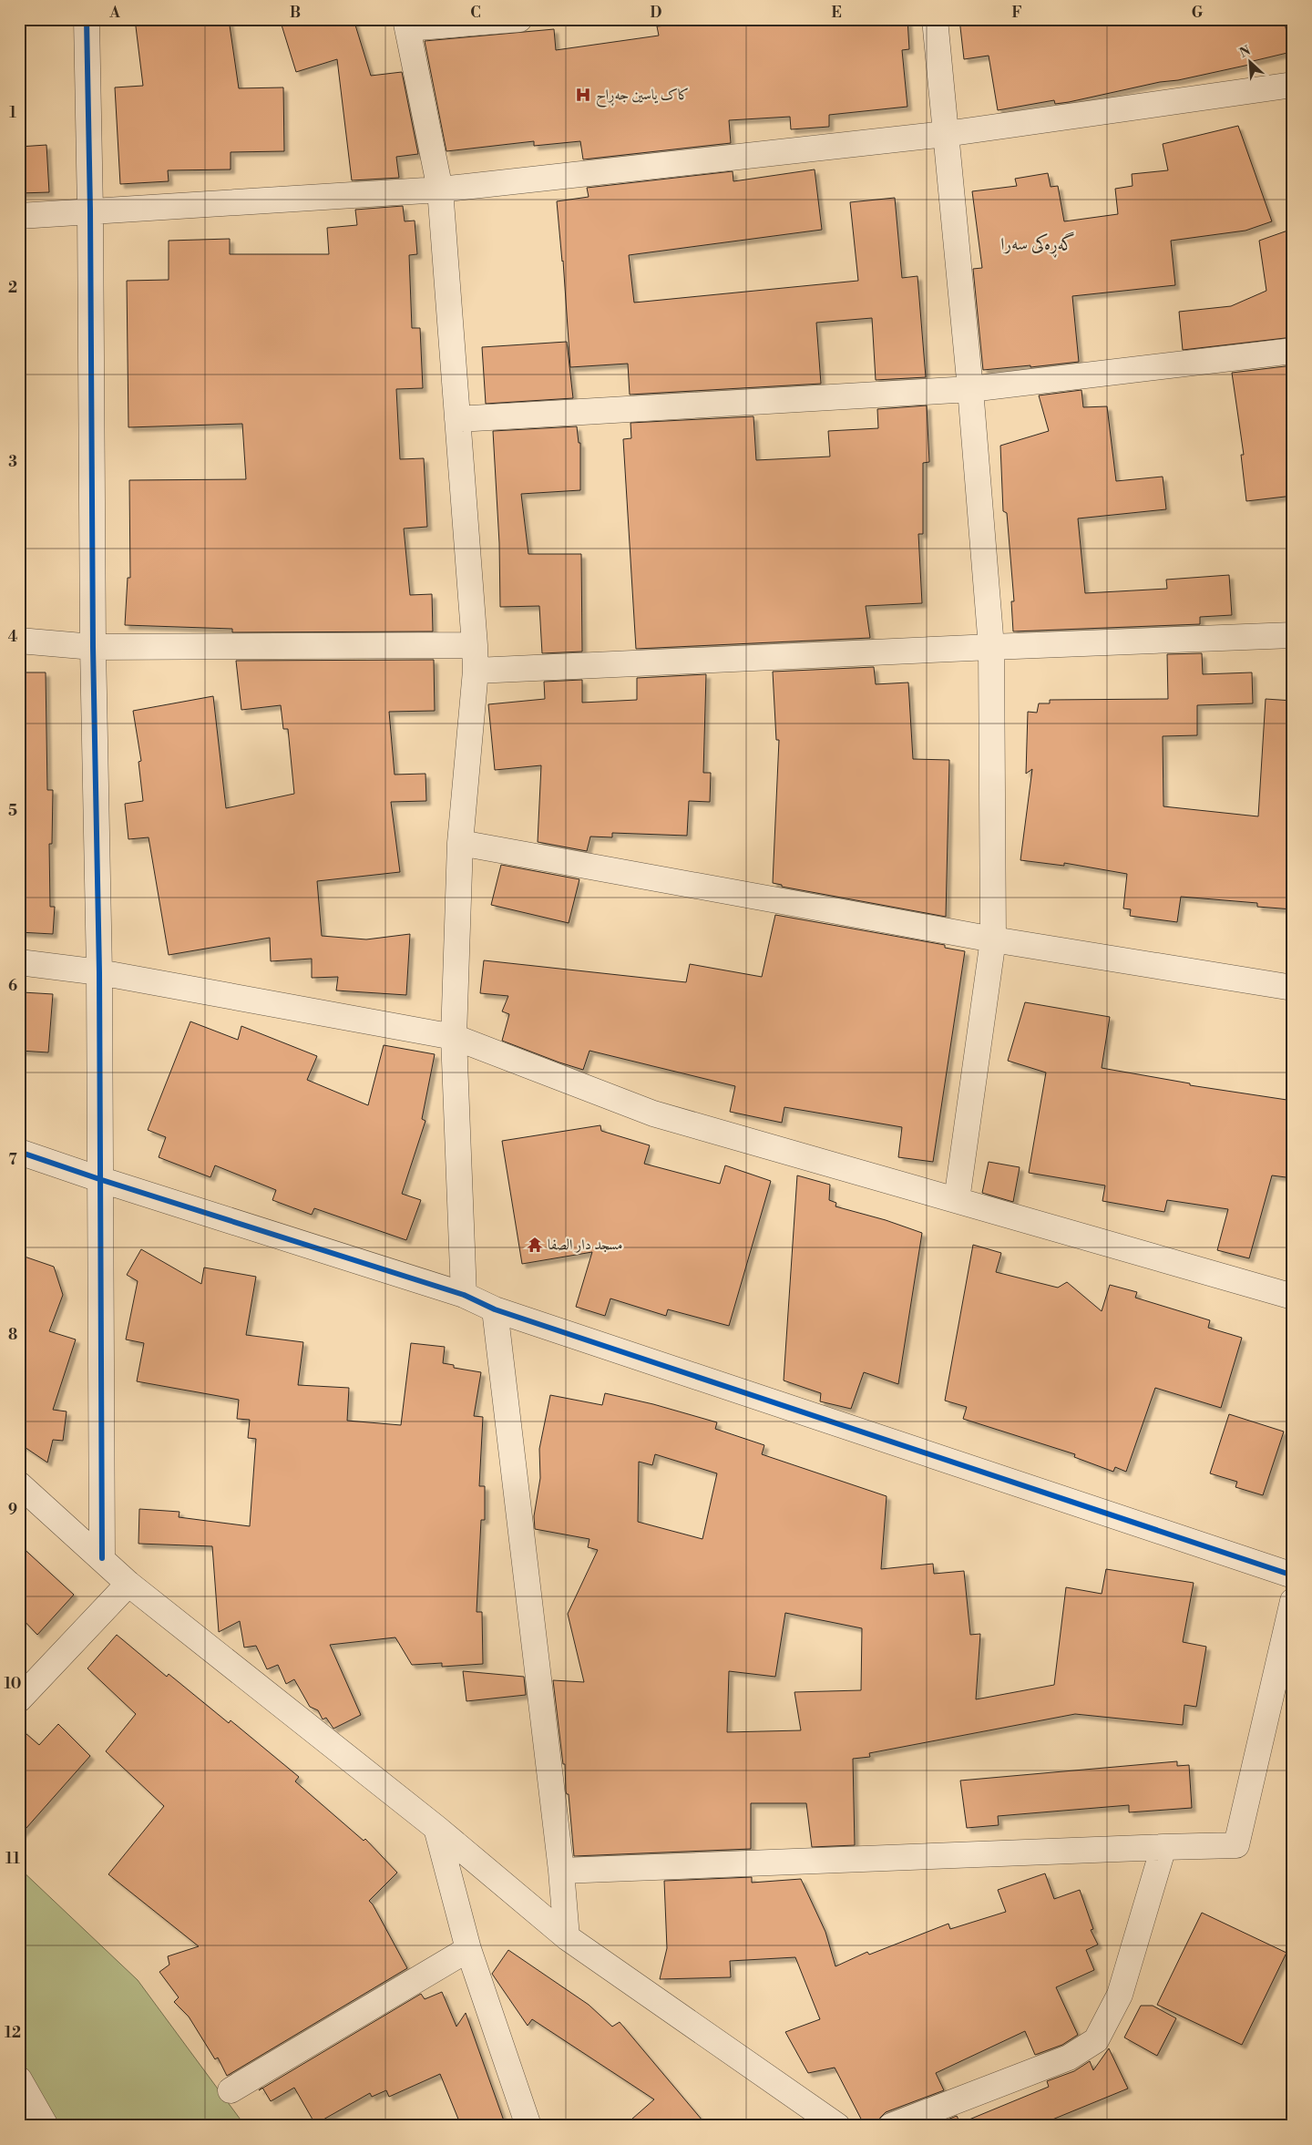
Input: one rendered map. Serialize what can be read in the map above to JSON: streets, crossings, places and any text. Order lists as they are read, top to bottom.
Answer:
{
  "districts": ["گەڕەکی سەرا"],
  "places": {
    "hospital": ["کاک یاسین جەڕاح"],
    "temple": ["مسجد دار الصفا"]
  },
  "north": "top left",
  "grid": {
    "columns": [
      "A",
      "B",
      "C",
      "D",
      "E",
      "F",
      "G"
    ],
    "rows": [
      "1",
      "2",
      "3",
      "4",
      "5",
      "6",
      "7",
      "8",
      "9",
      "10",
      "11",
      "12"
    ]
  }
}
